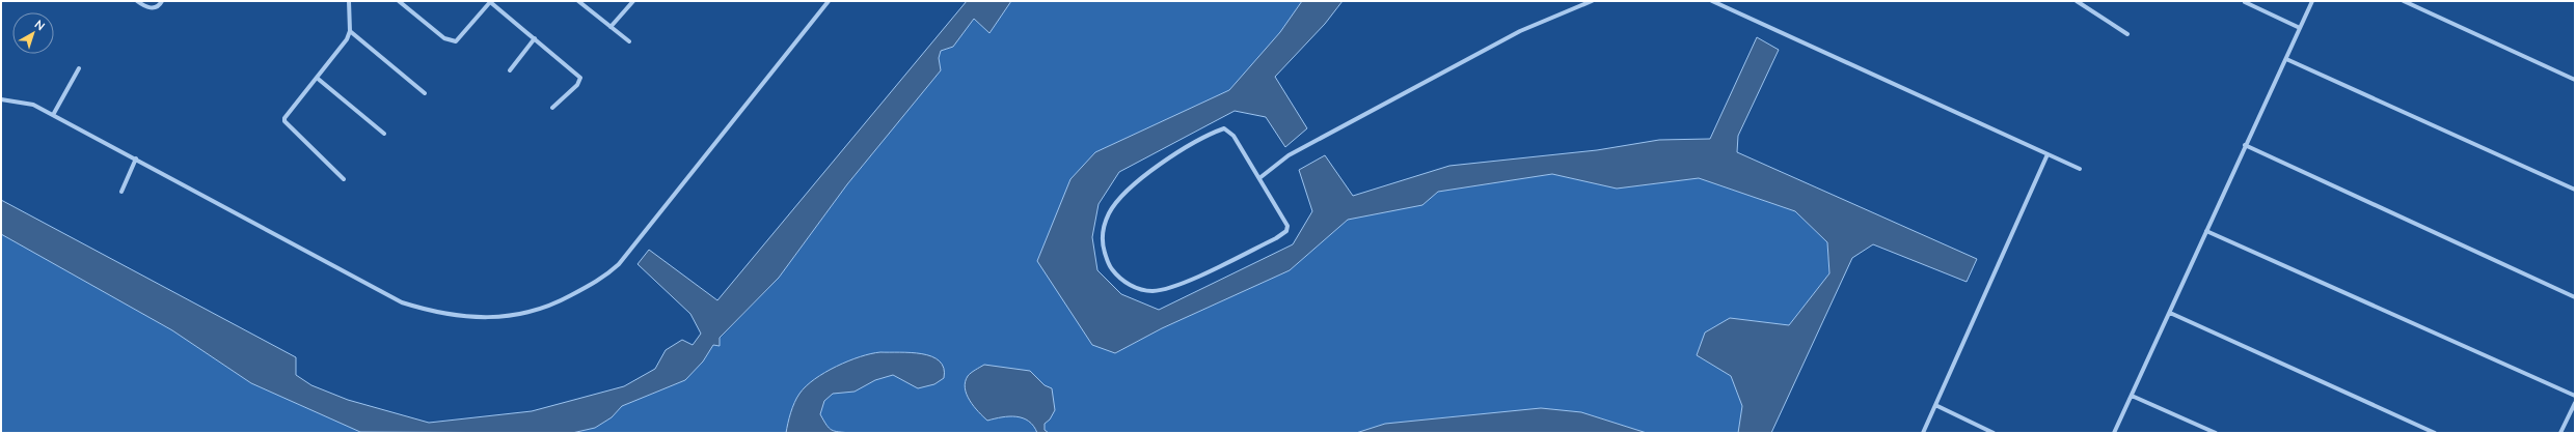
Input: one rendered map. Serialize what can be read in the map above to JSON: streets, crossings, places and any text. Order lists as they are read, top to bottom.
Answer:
{
  "north": "top right"
}
